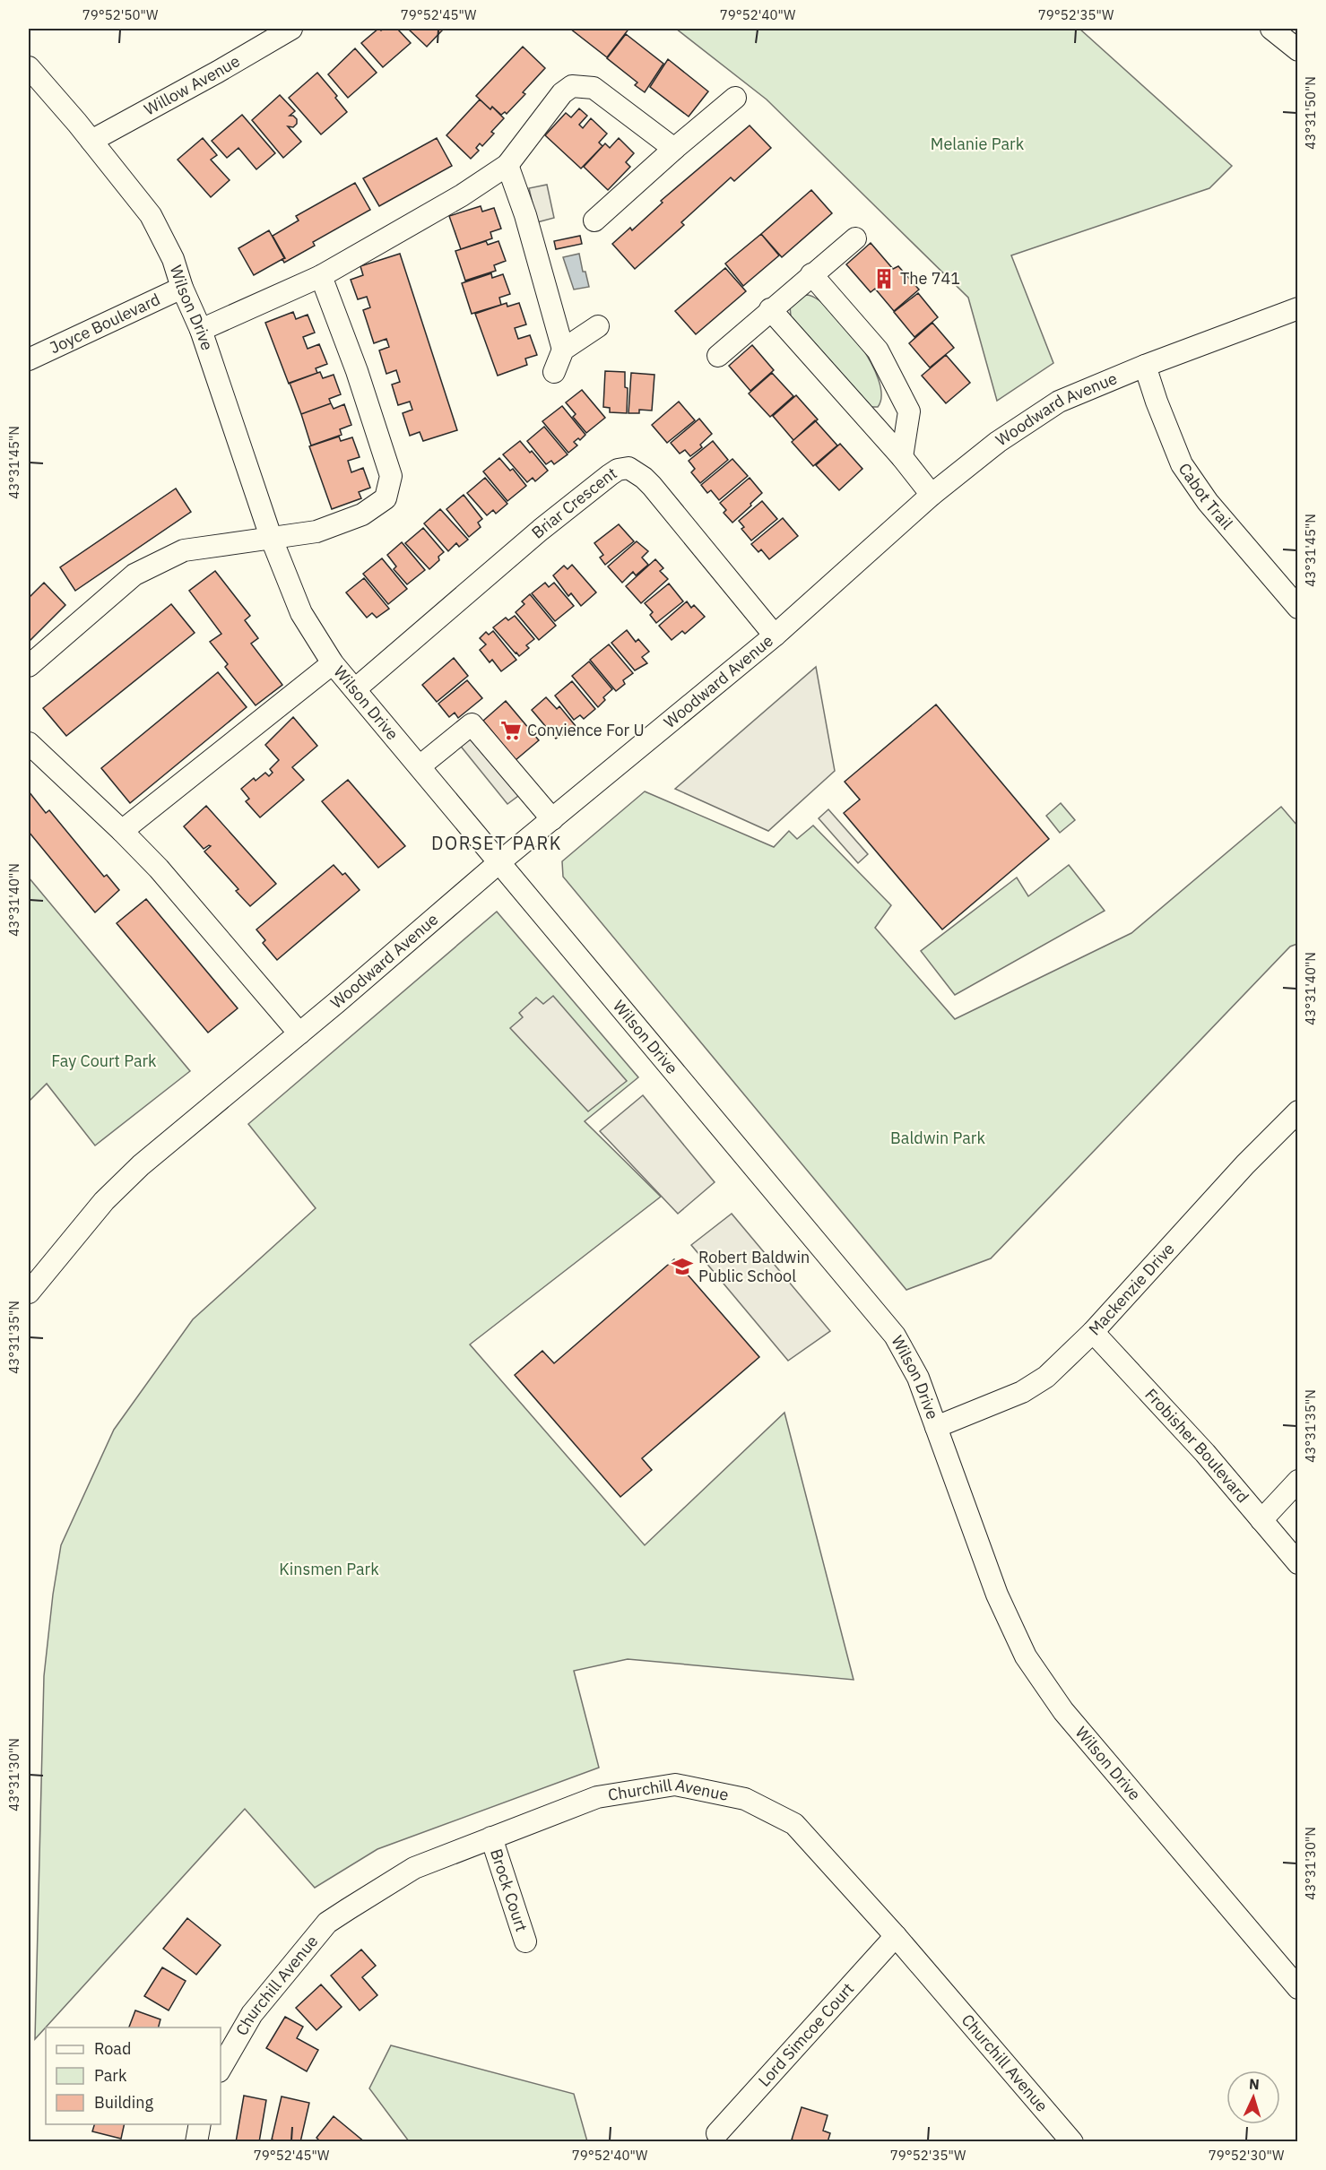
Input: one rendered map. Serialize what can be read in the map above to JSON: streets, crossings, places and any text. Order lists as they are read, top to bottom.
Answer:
{
  "streets": {
    "street": [
      "Willow Avenue",
      "Wilson Drive",
      "Joyce Boulevard",
      "Woodward Avenue",
      "Cabot Trail",
      "Briar Crescent",
      "Mackenzie Drive",
      "Frobisher Boulevard",
      "Churchill Avenue",
      "Brock Court",
      "Lord Simcoe Court"
    ]
  },
  "crossings": [
    ["Willow Avenue", "Wilson Drive"],
    ["Wilson Drive", "Joyce Boulevard"],
    ["Wilson Drive", "Woodward Avenue"],
    ["Wilson Drive", "Briar Crescent"],
    ["Wilson Drive", "Mackenzie Drive"],
    ["Woodward Avenue", "Cabot Trail"],
    ["Woodward Avenue", "Briar Crescent"],
    ["Mackenzie Drive", "Frobisher Boulevard"],
    ["Churchill Avenue", "Brock Court"],
    ["Churchill Avenue", "Lord Simcoe Court"]
  ],
  "districts": ["DORSET PARK"],
  "parks": [
    "Melanie Park",
    "Fay Court Park",
    "Baldwin Park",
    "Kinsmen Park"
  ],
  "places": {
    "building": ["The 741"],
    "supermarket": ["Convience For U"],
    "school or university": ["Robert Baldwin Public School"]
  },
  "legend": ["Road", "Park", "Building"],
  "north": "top",
  "coordinates": [
    "79°52'50\"W",
    "79°52'45\"W",
    "79°52'40\"W",
    "79°52'35\"W",
    "43°31'50\"N",
    "43°31'45\"N",
    "43°31'40\"N",
    "43°31'35\"N",
    "43°31'30\"N",
    "79°52'30\"W"
  ]
}
